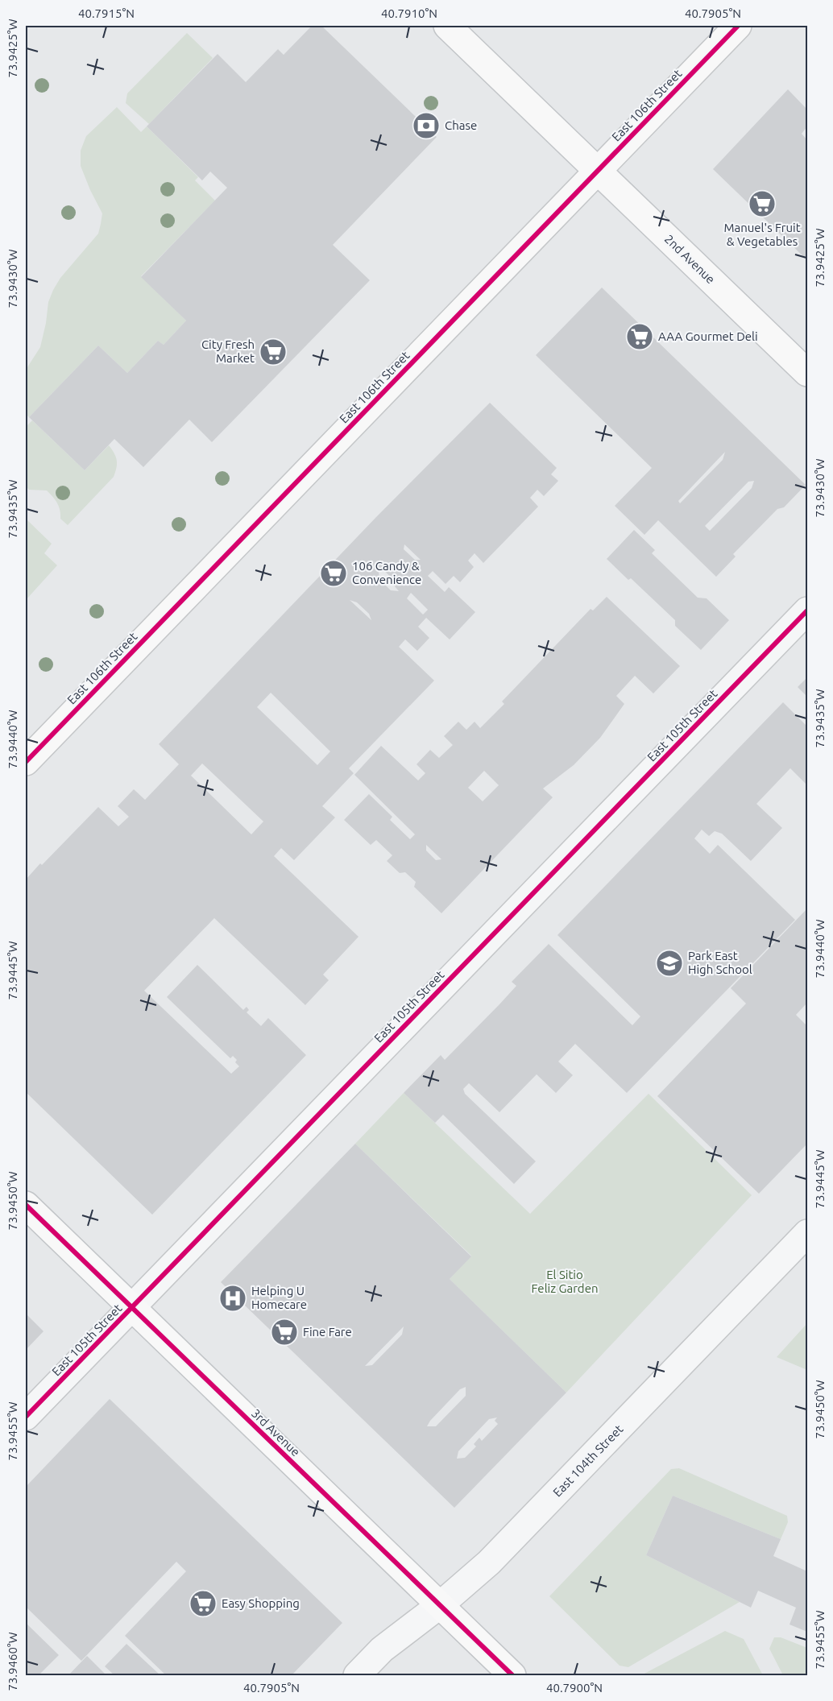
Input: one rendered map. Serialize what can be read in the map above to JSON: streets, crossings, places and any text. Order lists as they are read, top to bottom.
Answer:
{
  "streets": {
    "main road": ["East 106th Street", "2nd Avenue", "3rd Avenue"],
    "street": ["East 105th Street", "East 104th Street"]
  },
  "crossings": [
    ["East 106th Street", "2nd Avenue"],
    ["East 105th Street", "3rd Avenue"],
    ["3rd Avenue", "East 104th Street"]
  ],
  "parks": ["El Sitio Feliz Garden"],
  "places": {
    "bank": ["Chase"],
    "supermarket": [
      "Manuel's Fruit & Vegetables",
      "AAA Gourmet Deli",
      "City Fresh Market",
      "106 Candy & Convenience",
      "Fine Fare",
      "Easy Shopping"
    ],
    "school or university": ["Park East High School"],
    "hospital": ["Helping U Homecare"]
  },
  "coordinates": [
    "40.7915°N",
    "40.7910°N",
    "40.7905°N",
    "73.9425°W",
    "73.9430°W",
    "73.9435°W",
    "73.9440°W",
    "73.9445°W",
    "73.9450°W",
    "73.9455°W",
    "73.9460°W",
    "40.7900°N"
  ]
}
